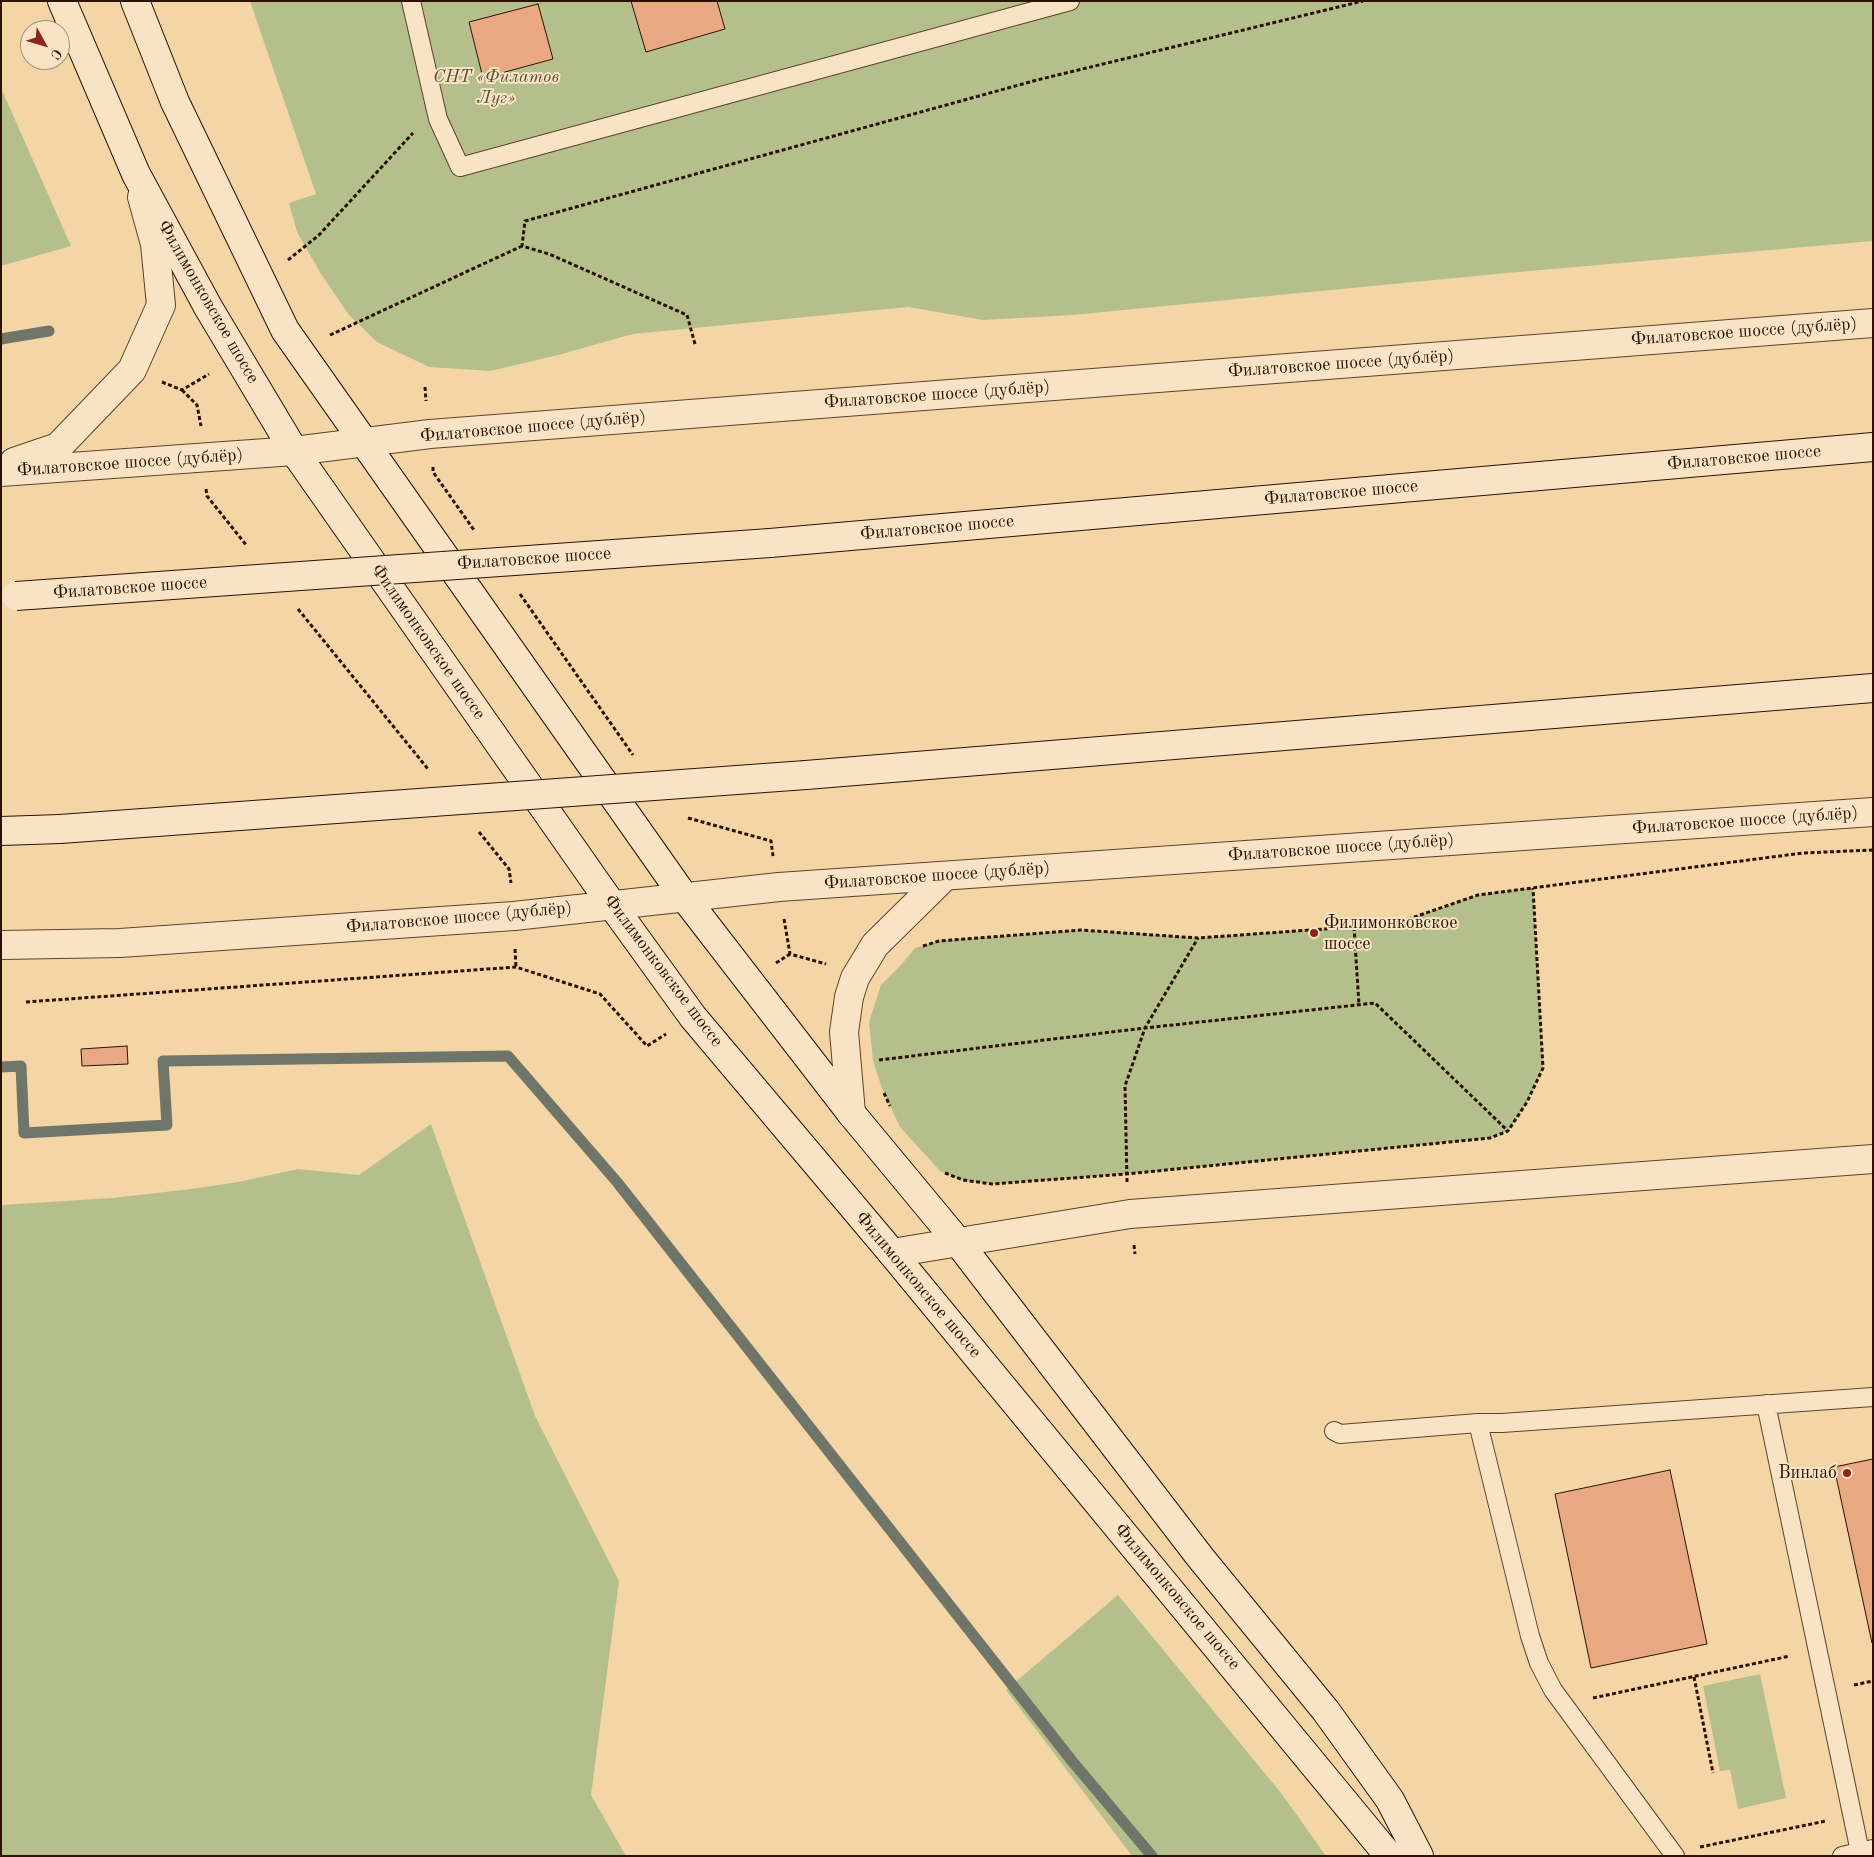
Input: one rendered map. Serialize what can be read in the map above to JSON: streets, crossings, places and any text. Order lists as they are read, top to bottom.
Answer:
{
  "streets": {
    "main road": ["Филимонковское шоссе", "Филатовское шоссе (дублёр)", "Филатовское шоссе"]
  },
  "crossings": [
    ["Филимонковское шоссе", "Филатовское шоссе (дублёр)"]
  ],
  "parks": ["СНТ «Филатов Луг»"],
  "places": ["Филимонковское шоссе", "Винлаб"],
  "north": "bottom right"
}
